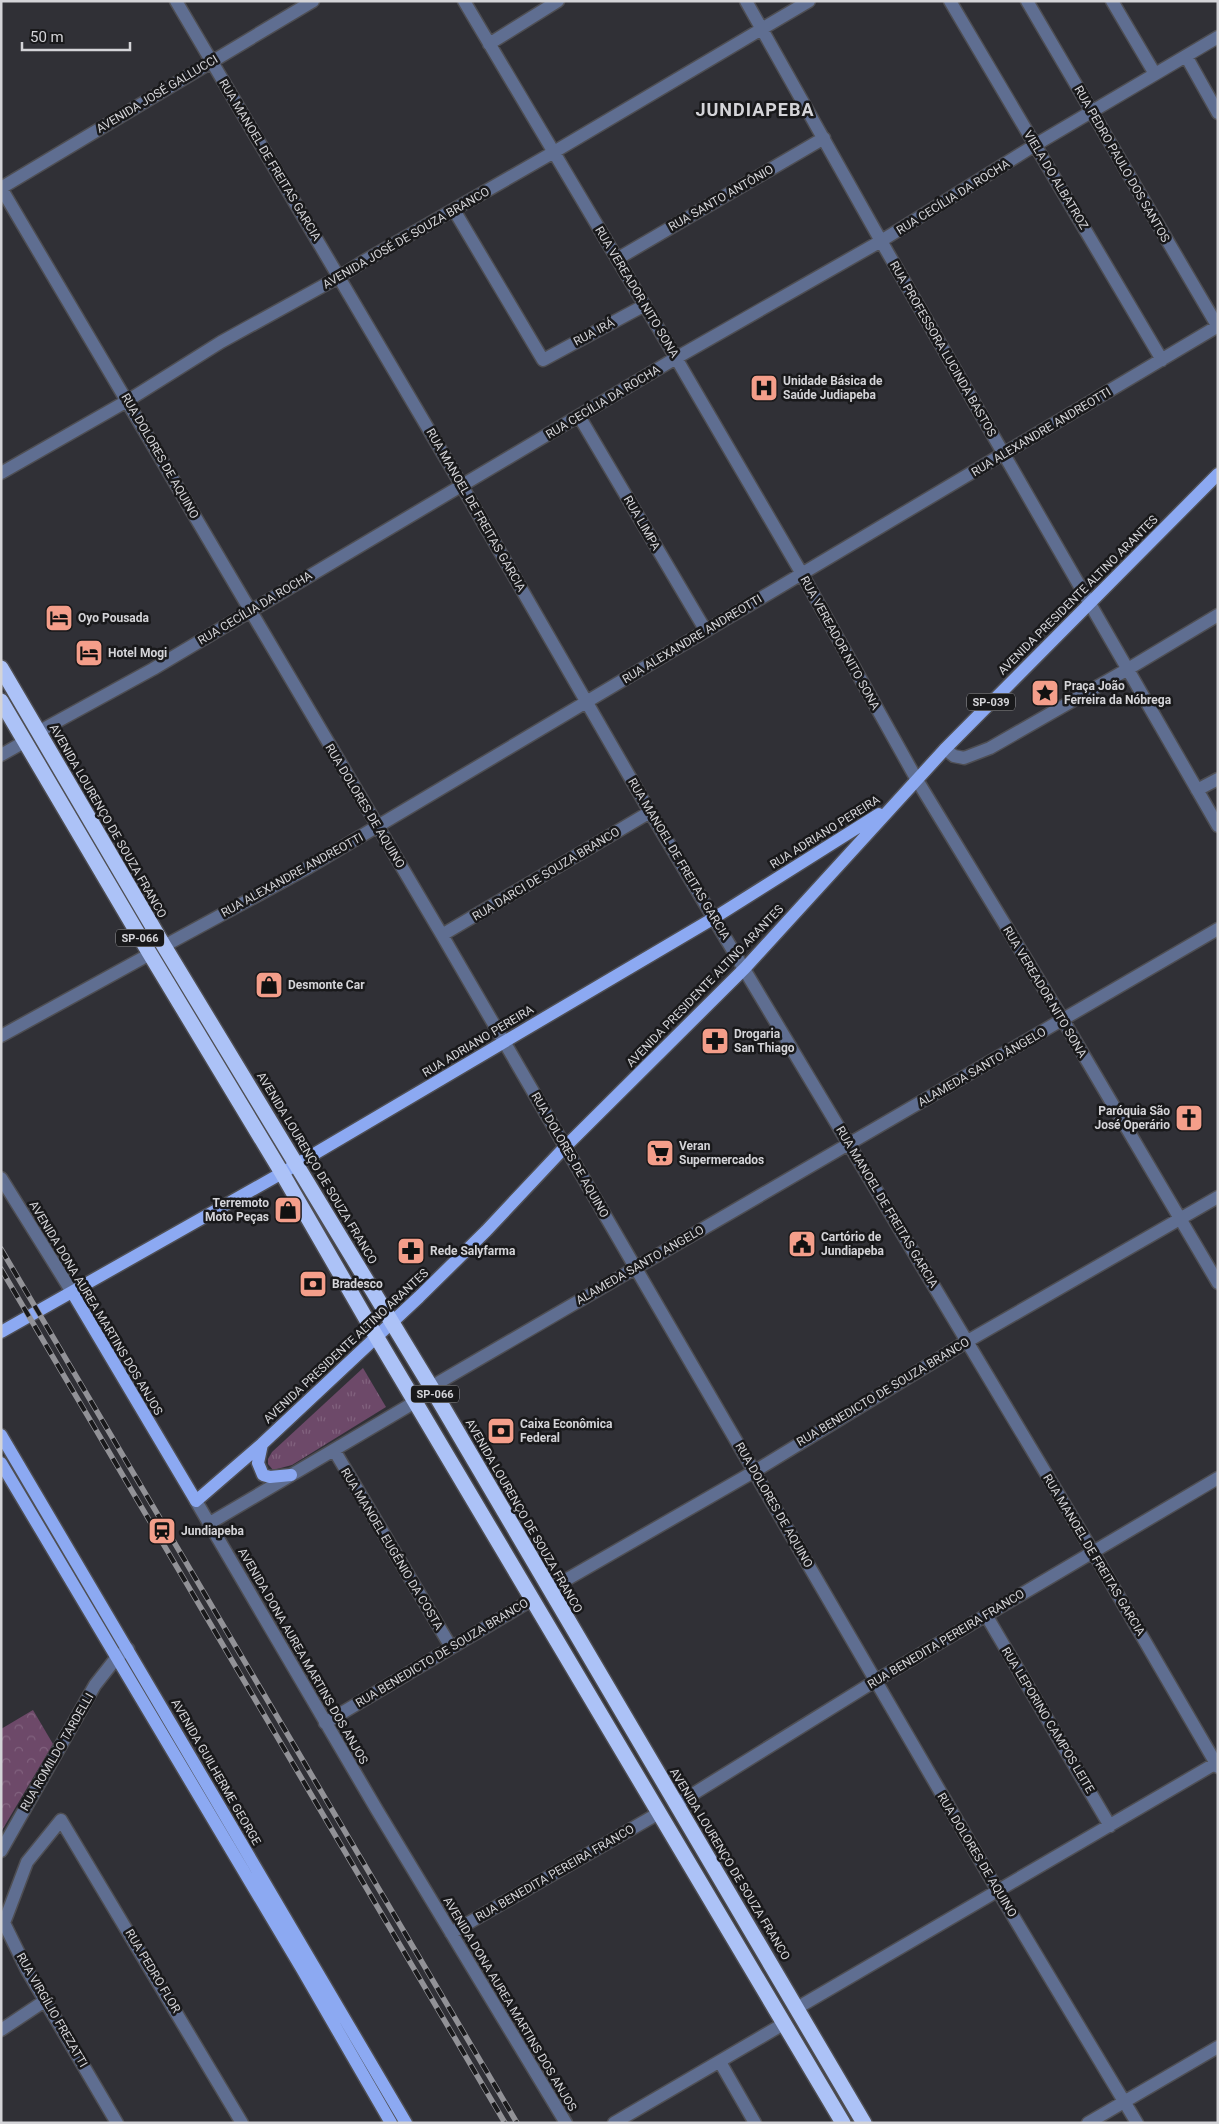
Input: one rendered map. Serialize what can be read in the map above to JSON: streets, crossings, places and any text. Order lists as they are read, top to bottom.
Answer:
{
  "streets": {
    "highway": ["AVENIDA LOURENÇO DE SOUZA FRANCO", "SP-066"],
    "main road": [
      "AVENIDA PRESIDENTE ALTINO ARANTES",
      "SP-039",
      "RUA ADRIANO PEREIRA",
      "AVENIDA DONA AUREA MARTINS DOS ANJOS",
      "AVENIDA GUILHERME GEORGE"
    ],
    "street": [
      "AVENIDA JOSÉ GALLUCCI",
      "RUA MANOEL DE FREITAS GARCIA",
      "RUA PEDRO PAULO DOS SANTOS",
      "VIELA DO ALBATROZ",
      "RUA CECÍLIA DA ROCHA",
      "RUA SANTO ANTÔNIO",
      "AVENIDA JOSÉ DE SOUZA BRANCO",
      "RUA VEREADOR NITO SONA",
      "RUA IRÁ",
      "RUA PROFESSORA LUCINDA BASTOS",
      "RUA ALEXANDRE ANDREOTTI",
      "RUA DOLORES DE AQUINO",
      "RUA LIMPA",
      "RUA DARCI DE SOUZA BRANCO",
      "ALAMEDA SANTO ÂNGELO",
      "ALAMEDA SANTO ANGELO",
      "RUA BENEDICTO DE SOUZA BRANCO",
      "RUA MANOEL EUGÊNIO DA COSTA",
      "RUA BENEDITA PEREIRA FRANCO",
      "RUA LEPORINO CAMPOS LEITE",
      "RUA ROMILDO TARDELLI",
      "RUA PEDRO FLOR",
      "RUA VIRGÍLIO FREZATTI"
    ]
  },
  "crossings": [
    ["AVENIDA JOSÉ GALLUCCI", "RUA MANOEL DE FREITAS GARCIA"],
    ["AVENIDA JOSÉ GALLUCCI", "RUA DOLORES DE AQUINO"],
    ["RUA MANOEL DE FREITAS GARCIA", "RUA CECÍLIA DA ROCHA"],
    ["RUA MANOEL DE FREITAS GARCIA", "AVENIDA JOSÉ DE SOUZA BRANCO"],
    ["RUA MANOEL DE FREITAS GARCIA", "RUA ALEXANDRE ANDREOTTI"],
    ["RUA MANOEL DE FREITAS GARCIA", "AVENIDA PRESIDENTE ALTINO ARANTES"],
    ["RUA MANOEL DE FREITAS GARCIA", "RUA ADRIANO PEREIRA"],
    ["RUA MANOEL DE FREITAS GARCIA", "RUA DARCI DE SOUZA BRANCO"],
    ["RUA MANOEL DE FREITAS GARCIA", "ALAMEDA SANTO ÂNGELO"],
    ["RUA MANOEL DE FREITAS GARCIA", "ALAMEDA SANTO ANGELO"],
    ["RUA MANOEL DE FREITAS GARCIA", "RUA BENEDICTO DE SOUZA BRANCO"],
    ["RUA MANOEL DE FREITAS GARCIA", "RUA BENEDITA PEREIRA FRANCO"],
    ["RUA PEDRO PAULO DOS SANTOS", "RUA CECÍLIA DA ROCHA"],
    ["RUA PEDRO PAULO DOS SANTOS", "RUA ALEXANDRE ANDREOTTI"],
    ["VIELA DO ALBATROZ", "RUA CECÍLIA DA ROCHA"],
    ["VIELA DO ALBATROZ", "RUA ALEXANDRE ANDREOTTI"],
    ["RUA CECÍLIA DA ROCHA", "RUA VEREADOR NITO SONA"],
    ["RUA CECÍLIA DA ROCHA", "RUA PROFESSORA LUCINDA BASTOS"],
    ["RUA CECÍLIA DA ROCHA", "RUA DOLORES DE AQUINO"],
    ["RUA CECÍLIA DA ROCHA", "RUA LIMPA"],
    ["RUA CECÍLIA DA ROCHA", "AVENIDA LOURENÇO DE SOUZA FRANCO"],
    ["RUA SANTO ANTÔNIO", "RUA VEREADOR NITO SONA"],
    ["RUA SANTO ANTÔNIO", "RUA PROFESSORA LUCINDA BASTOS"],
    ["AVENIDA JOSÉ DE SOUZA BRANCO", "RUA VEREADOR NITO SONA"],
    ["AVENIDA JOSÉ DE SOUZA BRANCO", "RUA IRÁ"],
    ["AVENIDA JOSÉ DE SOUZA BRANCO", "RUA PROFESSORA LUCINDA BASTOS"],
    ["AVENIDA JOSÉ DE SOUZA BRANCO", "RUA DOLORES DE AQUINO"],
    ["RUA VEREADOR NITO SONA", "RUA IRÁ"],
    ["RUA VEREADOR NITO SONA", "RUA ALEXANDRE ANDREOTTI"],
    ["RUA VEREADOR NITO SONA", "AVENIDA PRESIDENTE ALTINO ARANTES"],
    ["RUA VEREADOR NITO SONA", "ALAMEDA SANTO ÂNGELO"],
    ["RUA VEREADOR NITO SONA", "RUA BENEDICTO DE SOUZA BRANCO"],
    ["RUA PROFESSORA LUCINDA BASTOS", "RUA ALEXANDRE ANDREOTTI"],
    ["RUA PROFESSORA LUCINDA BASTOS", "AVENIDA PRESIDENTE ALTINO ARANTES"],
    ["RUA ALEXANDRE ANDREOTTI", "RUA DOLORES DE AQUINO"],
    ["RUA ALEXANDRE ANDREOTTI", "RUA LIMPA"],
    ["RUA ALEXANDRE ANDREOTTI", "AVENIDA LOURENÇO DE SOUZA FRANCO"],
    ["RUA DOLORES DE AQUINO", "AVENIDA PRESIDENTE ALTINO ARANTES"],
    ["RUA DOLORES DE AQUINO", "RUA ADRIANO PEREIRA"],
    ["RUA DOLORES DE AQUINO", "RUA DARCI DE SOUZA BRANCO"],
    ["RUA DOLORES DE AQUINO", "ALAMEDA SANTO ANGELO"],
    ["RUA DOLORES DE AQUINO", "RUA BENEDICTO DE SOUZA BRANCO"],
    ["RUA DOLORES DE AQUINO", "RUA BENEDITA PEREIRA FRANCO"],
    ["AVENIDA PRESIDENTE ALTINO ARANTES", "AVENIDA LOURENÇO DE SOUZA FRANCO"],
    ["AVENIDA PRESIDENTE ALTINO ARANTES", "RUA ADRIANO PEREIRA"],
    ["AVENIDA PRESIDENTE ALTINO ARANTES", "SP-066"],
    ["AVENIDA PRESIDENTE ALTINO ARANTES", "AVENIDA DONA AUREA MARTINS DOS ANJOS"],
    ["AVENIDA LOURENÇO DE SOUZA FRANCO", "RUA ADRIANO PEREIRA"],
    ["AVENIDA LOURENÇO DE SOUZA FRANCO", "ALAMEDA SANTO ANGELO"],
    ["AVENIDA LOURENÇO DE SOUZA FRANCO", "RUA BENEDICTO DE SOUZA BRANCO"],
    ["AVENIDA LOURENÇO DE SOUZA FRANCO", "RUA BENEDITA PEREIRA FRANCO"],
    ["RUA ADRIANO PEREIRA", "SP-066"],
    ["RUA ADRIANO PEREIRA", "AVENIDA DONA AUREA MARTINS DOS ANJOS"],
    ["SP-066", "RUA BENEDICTO DE SOUZA BRANCO"],
    ["SP-066", "RUA BENEDITA PEREIRA FRANCO"],
    ["ALAMEDA SANTO ÂNGELO", "ALAMEDA SANTO ANGELO"],
    ["AVENIDA DONA AUREA MARTINS DOS ANJOS", "RUA BENEDICTO DE SOUZA BRANCO"],
    ["AVENIDA DONA AUREA MARTINS DOS ANJOS", "RUA BENEDITA PEREIRA FRANCO"],
    ["RUA BENEDICTO DE SOUZA BRANCO", "RUA MANOEL EUGÊNIO DA COSTA"],
    ["RUA BENEDITA PEREIRA FRANCO", "RUA LEPORINO CAMPOS LEITE"],
    ["RUA ROMILDO TARDELLI", "AVENIDA GUILHERME GEORGE"],
    ["RUA PEDRO FLOR", "RUA VIRGÍLIO FREZATTI"]
  ],
  "districts": ["JUNDIAPEBA"],
  "places": {
    "hospital": ["Unidade Básica de Saúde Judiapeba"],
    "hotel": ["Oyo Pousada", "Hotel Mogi"],
    "place": ["Praça João Ferreira da Nóbrega"],
    "shop": ["Desmonte Car", "Terremoto Moto Peças"],
    "pharmacy": ["Drogaria San Thiago", "Rede Salyfarma"],
    "church": ["Paróquia São José Operário"],
    "supermarket": ["Veran Supermercados"],
    "public building": ["Cartório de Jundiapeba"],
    "bank": ["Bradesco", "Caixa Econômica Federal"],
    "station": ["Jundiapeba"]
  },
  "scale_bar": "50 m"
}
